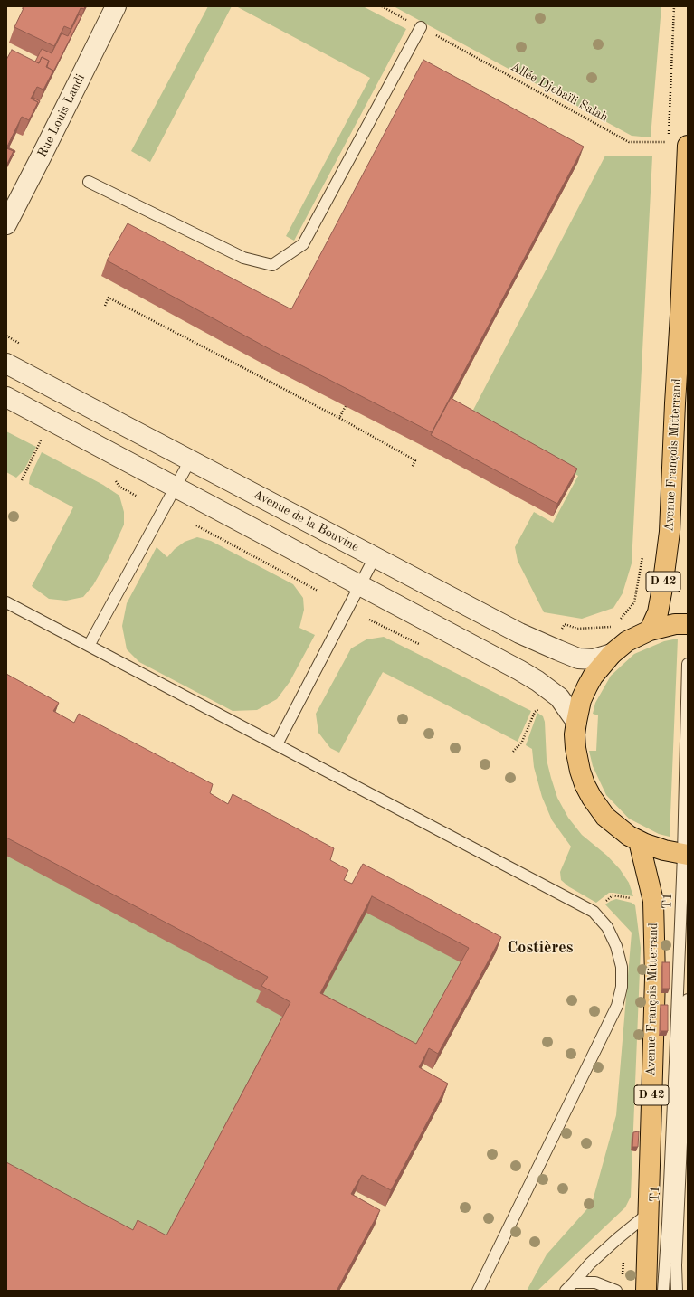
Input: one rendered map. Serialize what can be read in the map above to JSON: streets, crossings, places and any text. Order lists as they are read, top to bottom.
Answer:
{
  "streets": {
    "main road": ["Avenue François Mitterrand", "D 42"],
    "street": ["Rue Louis Landi", "Avenue de la Bouvine"],
    "lane": ["T1"],
    "path": ["Allée Djebaïli Salah"]
  },
  "districts": ["Costières"]
}
